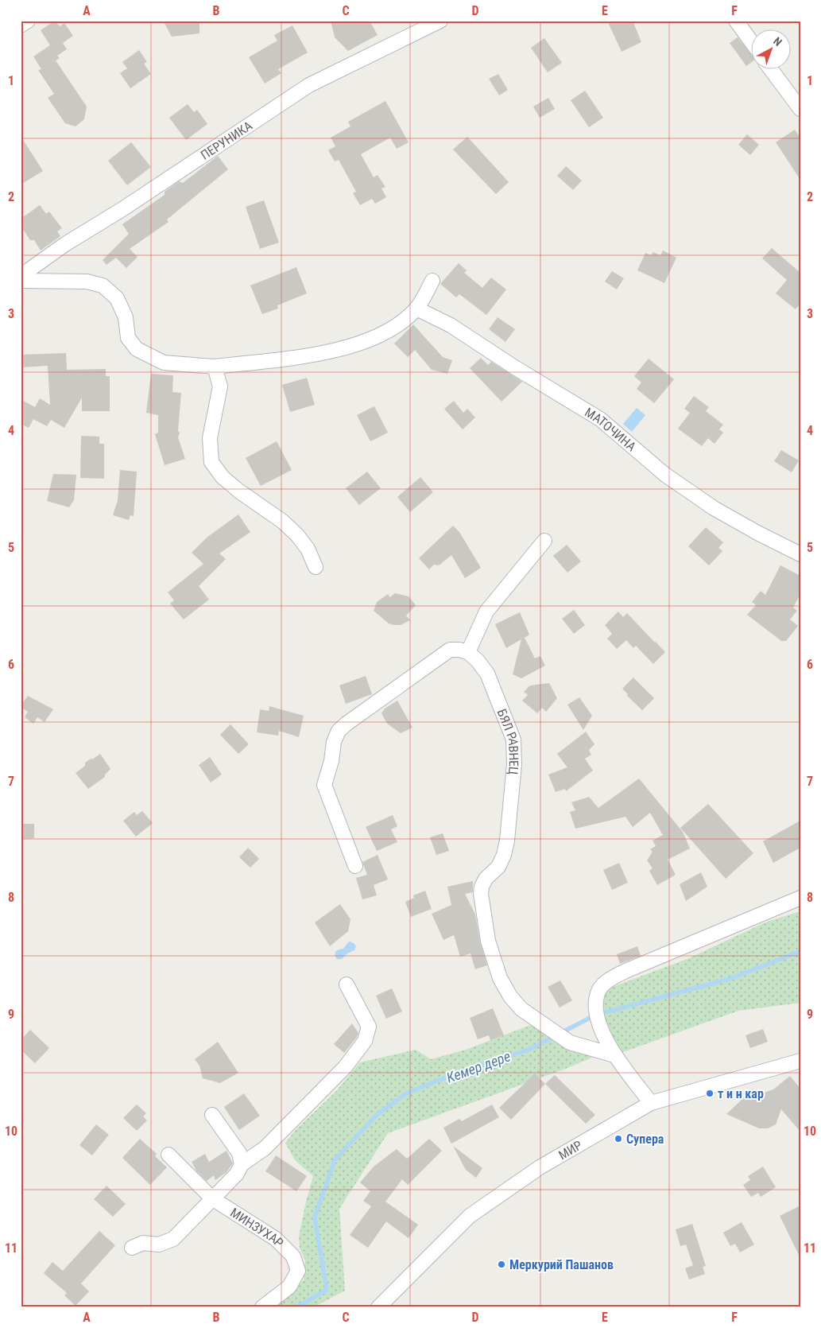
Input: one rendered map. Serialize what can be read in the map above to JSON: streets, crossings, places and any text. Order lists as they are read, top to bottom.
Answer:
{
  "streets": {
    "street": [
      "ПЕРУНИКА",
      "МАТОЧИНА",
      "БЯЛ РАВНЕЦ",
      "МИР",
      "МИНЗУХАР"
    ]
  },
  "water": ["Кемер дере"],
  "places": ["т и н кар", "Супера", "Меркурий Пашанов"],
  "north": "top right",
  "grid": {
    "columns": [
      "A",
      "B",
      "C",
      "D",
      "E",
      "F"
    ],
    "rows": [
      "1",
      "2",
      "3",
      "4",
      "5",
      "6",
      "7",
      "8",
      "9",
      "10",
      "11"
    ]
  }
}
